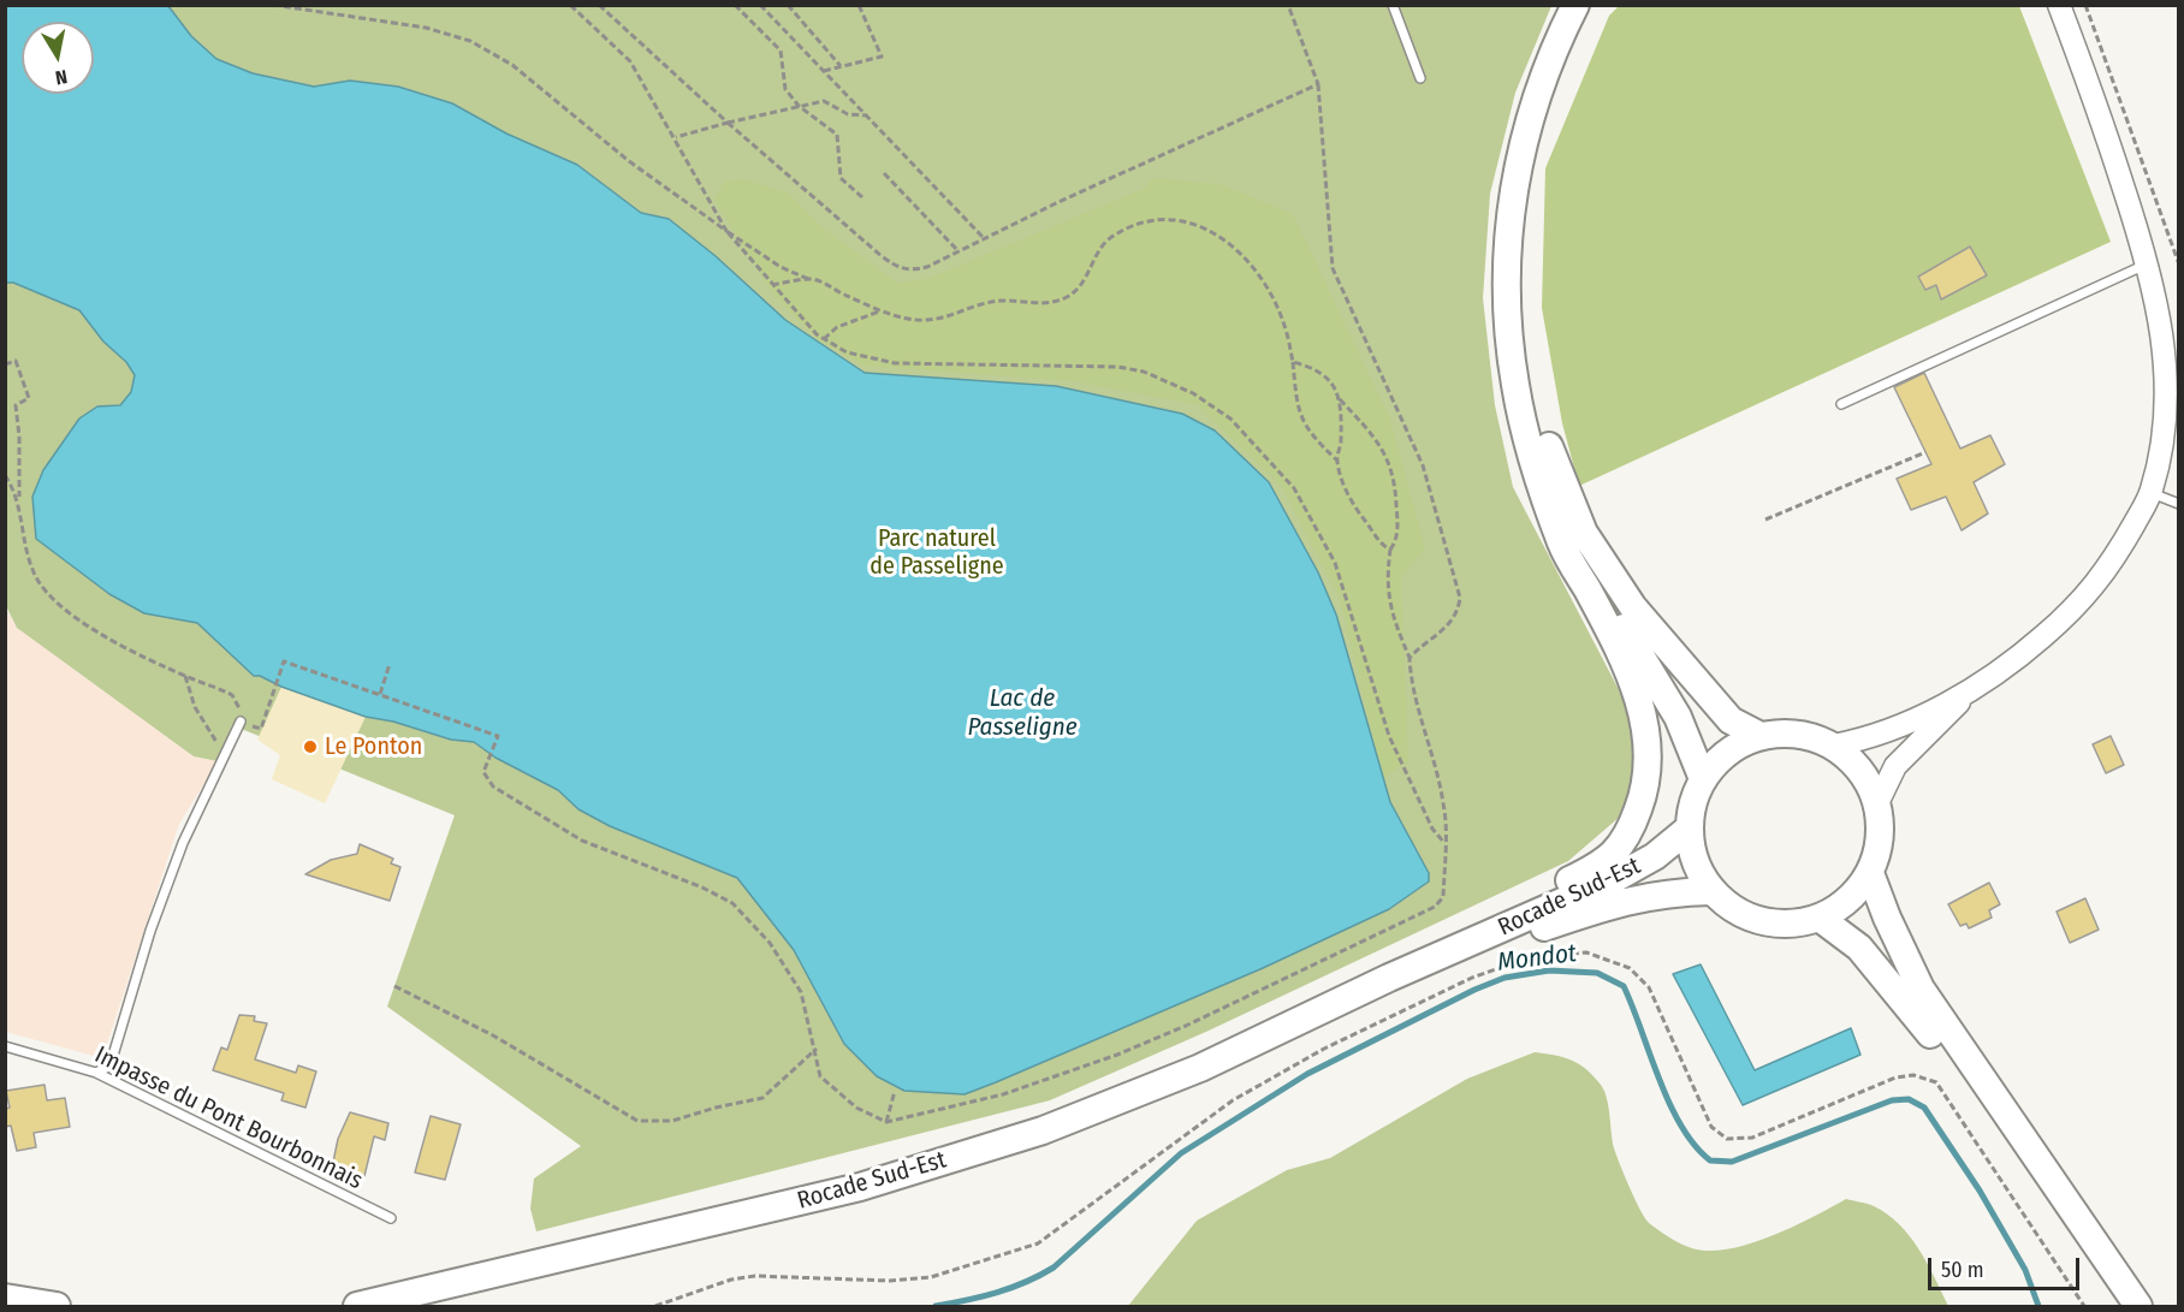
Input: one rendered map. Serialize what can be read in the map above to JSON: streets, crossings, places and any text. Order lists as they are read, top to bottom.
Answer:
{
  "streets": {
    "main road": ["Rocade Sud-Est"],
    "lane": ["Impasse du Pont Bourbonnais"]
  },
  "water": ["Lac de Passeligne", "Mondot"],
  "parks": ["Parc naturel de Passeligne"],
  "places": ["Le Ponton"],
  "scale_bar": "50 m",
  "north": "bottom"
}
